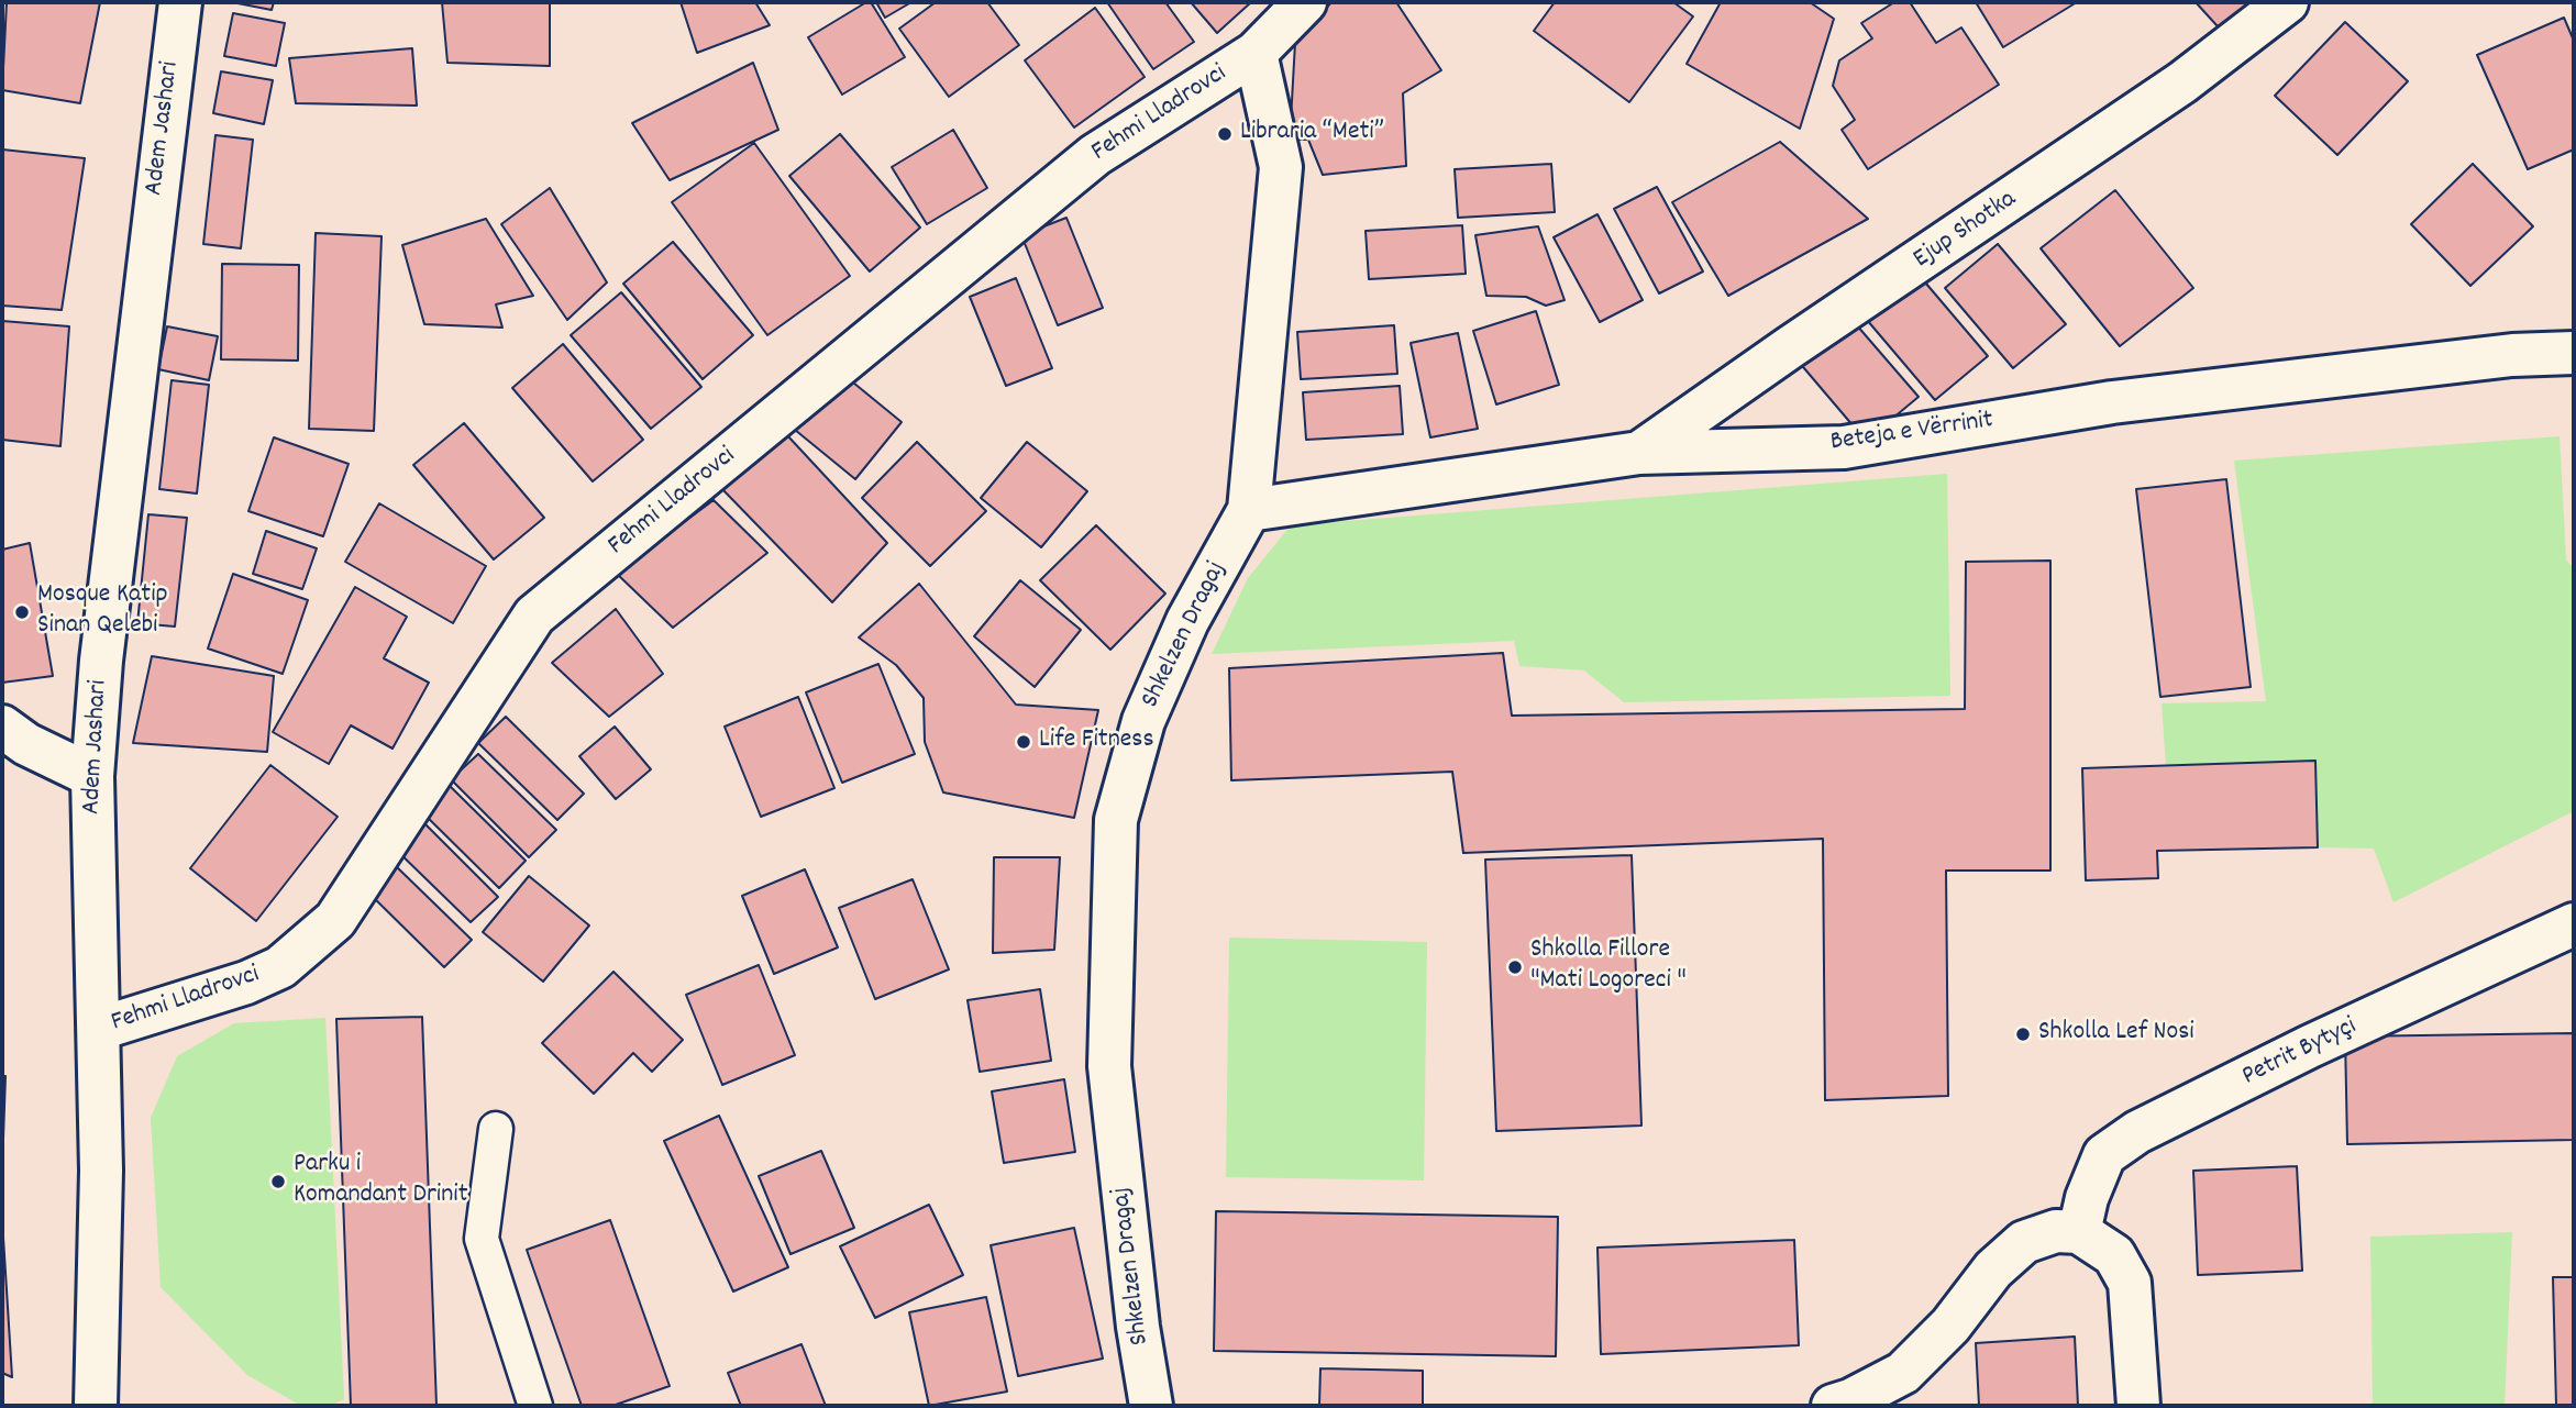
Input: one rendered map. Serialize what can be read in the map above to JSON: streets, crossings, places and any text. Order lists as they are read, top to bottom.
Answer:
{
  "streets": {
    "street": [
      "Fehmi Lladrovci",
      "Adem Jashari",
      "Ejup Shotka",
      "Beteja e Vërrinit",
      "Shkelzen Dragaj",
      "Petrit Bytyçi"
    ]
  },
  "crossings": [
    ["Fehmi Lladrovci", "Adem Jashari"],
    ["Fehmi Lladrovci", "Shkelzen Dragaj"],
    ["Ejup Shotka", "Beteja e Vërrinit"],
    ["Beteja e Vërrinit", "Shkelzen Dragaj"]
  ],
  "places": [
    "Libraria “Meti”",
    "Mosque Katip Sinan Qelebi",
    "Life Fitness",
    "Shkolla Fillore \"Mati Logoreci \"",
    "Shkolla Lef Nosi",
    "Parku i Komandant Drinit"
  ]
}
